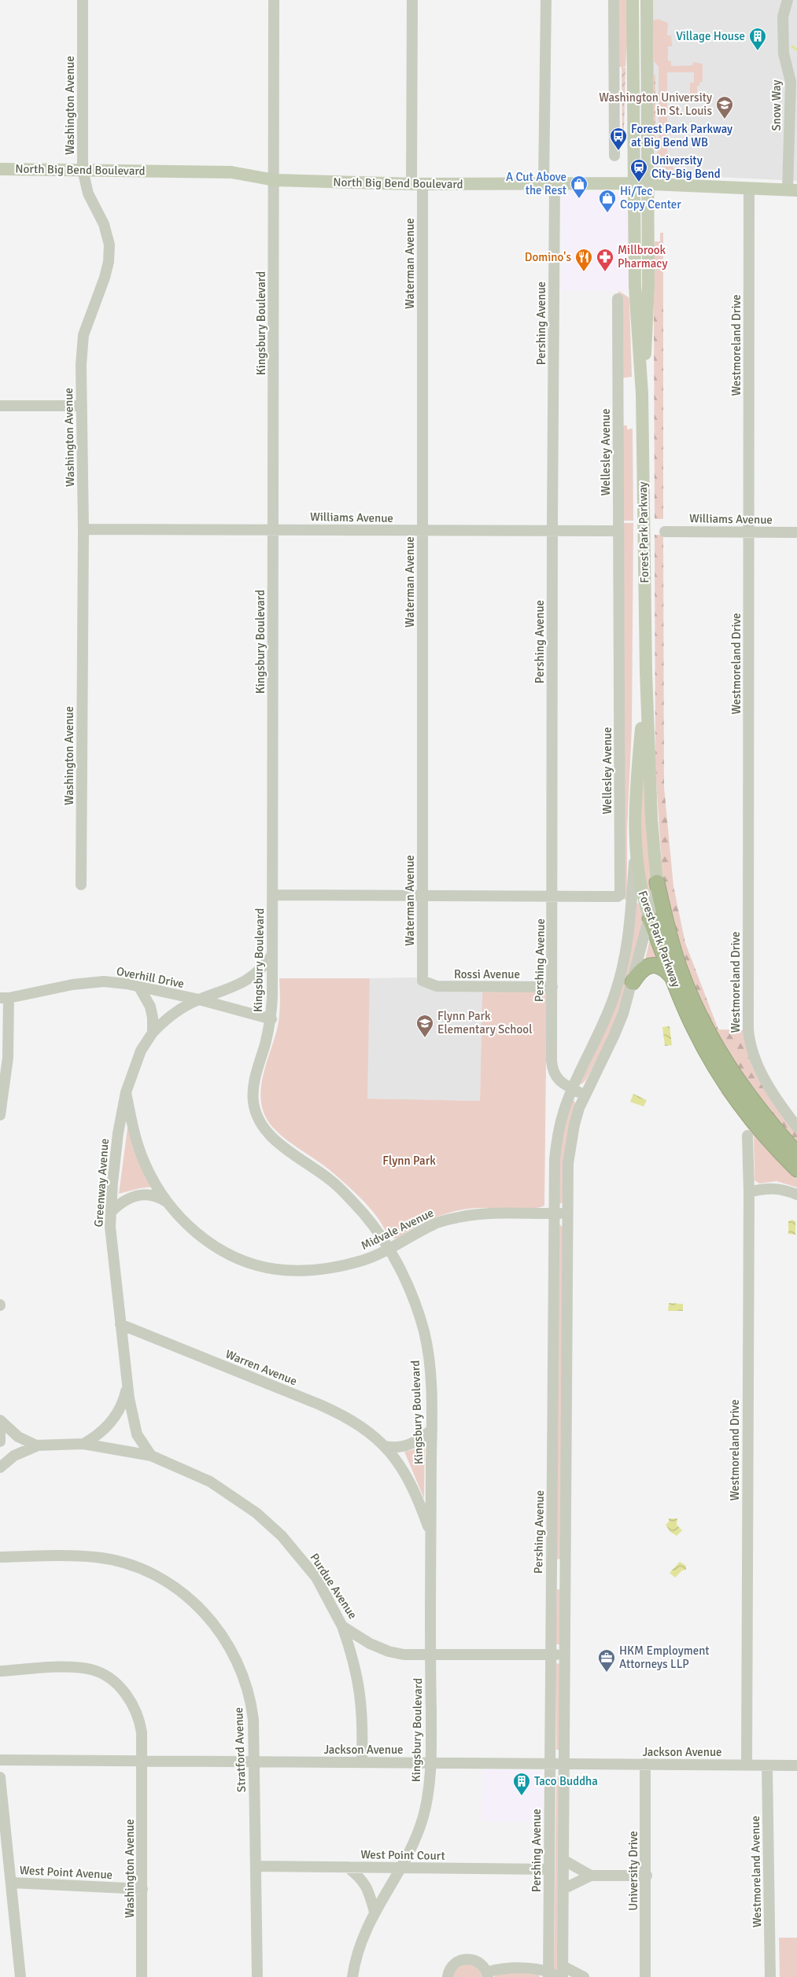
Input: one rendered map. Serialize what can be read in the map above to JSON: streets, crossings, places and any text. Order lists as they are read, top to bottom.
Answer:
{
  "streets": {
    "highway": ["Forest Park Parkway"],
    "main road": ["North Big Bend Boulevard"],
    "street": [
      "Washington Avenue",
      "Snow Way",
      "Waterman Avenue",
      "Kingsbury Boulevard",
      "Pershing Avenue",
      "Westmoreland Drive",
      "Wellesley Avenue",
      "Williams Avenue",
      "Rossi Avenue",
      "Overhill Drive",
      "Greenway Avenue",
      "Midvale Avenue",
      "Warren Avenue",
      "Purdue Avenue",
      "Stratford Avenue",
      "Jackson Avenue",
      "West Point Court",
      "University Drive",
      "Westmoreland Avenue",
      "West Point Avenue"
    ]
  },
  "crossings": [
    ["Washington Avenue", "North Big Bend Boulevard"],
    ["Washington Avenue", "Williams Avenue"],
    ["Washington Avenue", "Jackson Avenue"],
    ["Washington Avenue", "West Point Avenue"],
    ["Snow Way", "North Big Bend Boulevard"],
    ["North Big Bend Boulevard", "Waterman Avenue"],
    ["North Big Bend Boulevard", "Kingsbury Boulevard"],
    ["North Big Bend Boulevard", "Pershing Avenue"],
    ["North Big Bend Boulevard", "Westmoreland Drive"],
    ["North Big Bend Boulevard", "Forest Park Parkway"],
    ["Waterman Avenue", "Wellesley Avenue"],
    ["Waterman Avenue", "Williams Avenue"],
    ["Waterman Avenue", "Rossi Avenue"],
    ["Kingsbury Boulevard", "Wellesley Avenue"],
    ["Kingsbury Boulevard", "Williams Avenue"],
    ["Kingsbury Boulevard", "Overhill Drive"],
    ["Kingsbury Boulevard", "Greenway Avenue"],
    ["Kingsbury Boulevard", "Midvale Avenue"],
    ["Kingsbury Boulevard", "Warren Avenue"],
    ["Kingsbury Boulevard", "Purdue Avenue"],
    ["Kingsbury Boulevard", "Jackson Avenue"],
    ["Kingsbury Boulevard", "West Point Court"],
    ["Pershing Avenue", "Wellesley Avenue"],
    ["Pershing Avenue", "Williams Avenue"],
    ["Pershing Avenue", "Forest Park Parkway"],
    ["Pershing Avenue", "Rossi Avenue"],
    ["Pershing Avenue", "Midvale Avenue"],
    ["Pershing Avenue", "Purdue Avenue"],
    ["Pershing Avenue", "Jackson Avenue"],
    ["Pershing Avenue", "West Point Court"],
    ["Westmoreland Drive", "Williams Avenue"],
    ["Westmoreland Drive", "Jackson Avenue"],
    ["Wellesley Avenue", "Williams Avenue"],
    ["Overhill Drive", "Greenway Avenue"],
    ["Greenway Avenue", "Midvale Avenue"],
    ["Greenway Avenue", "Warren Avenue"],
    ["Greenway Avenue", "Purdue Avenue"],
    ["Stratford Avenue", "Jackson Avenue"],
    ["Stratford Avenue", "West Point Court"],
    ["Jackson Avenue", "University Drive"],
    ["Jackson Avenue", "Westmoreland Avenue"]
  ],
  "parks": ["Flynn Park"],
  "places": {
    "building": ["Village House", "Taco Buddha"],
    "school or university": ["Washington University in St. Louis", "Flynn Park Elementary School"],
    "bus stop": ["Forest Park Parkway at Big Bend WB"],
    "station": ["University City-Big Bend"],
    "shop": ["A Cut Above the Rest", "Hi/Tec Copy Center"],
    "restaurant": ["Domino's"],
    "pharmacy": ["Millbrook Pharmacy"],
    "office": ["HKM Employment Attorneys LLP"]
  }
}
